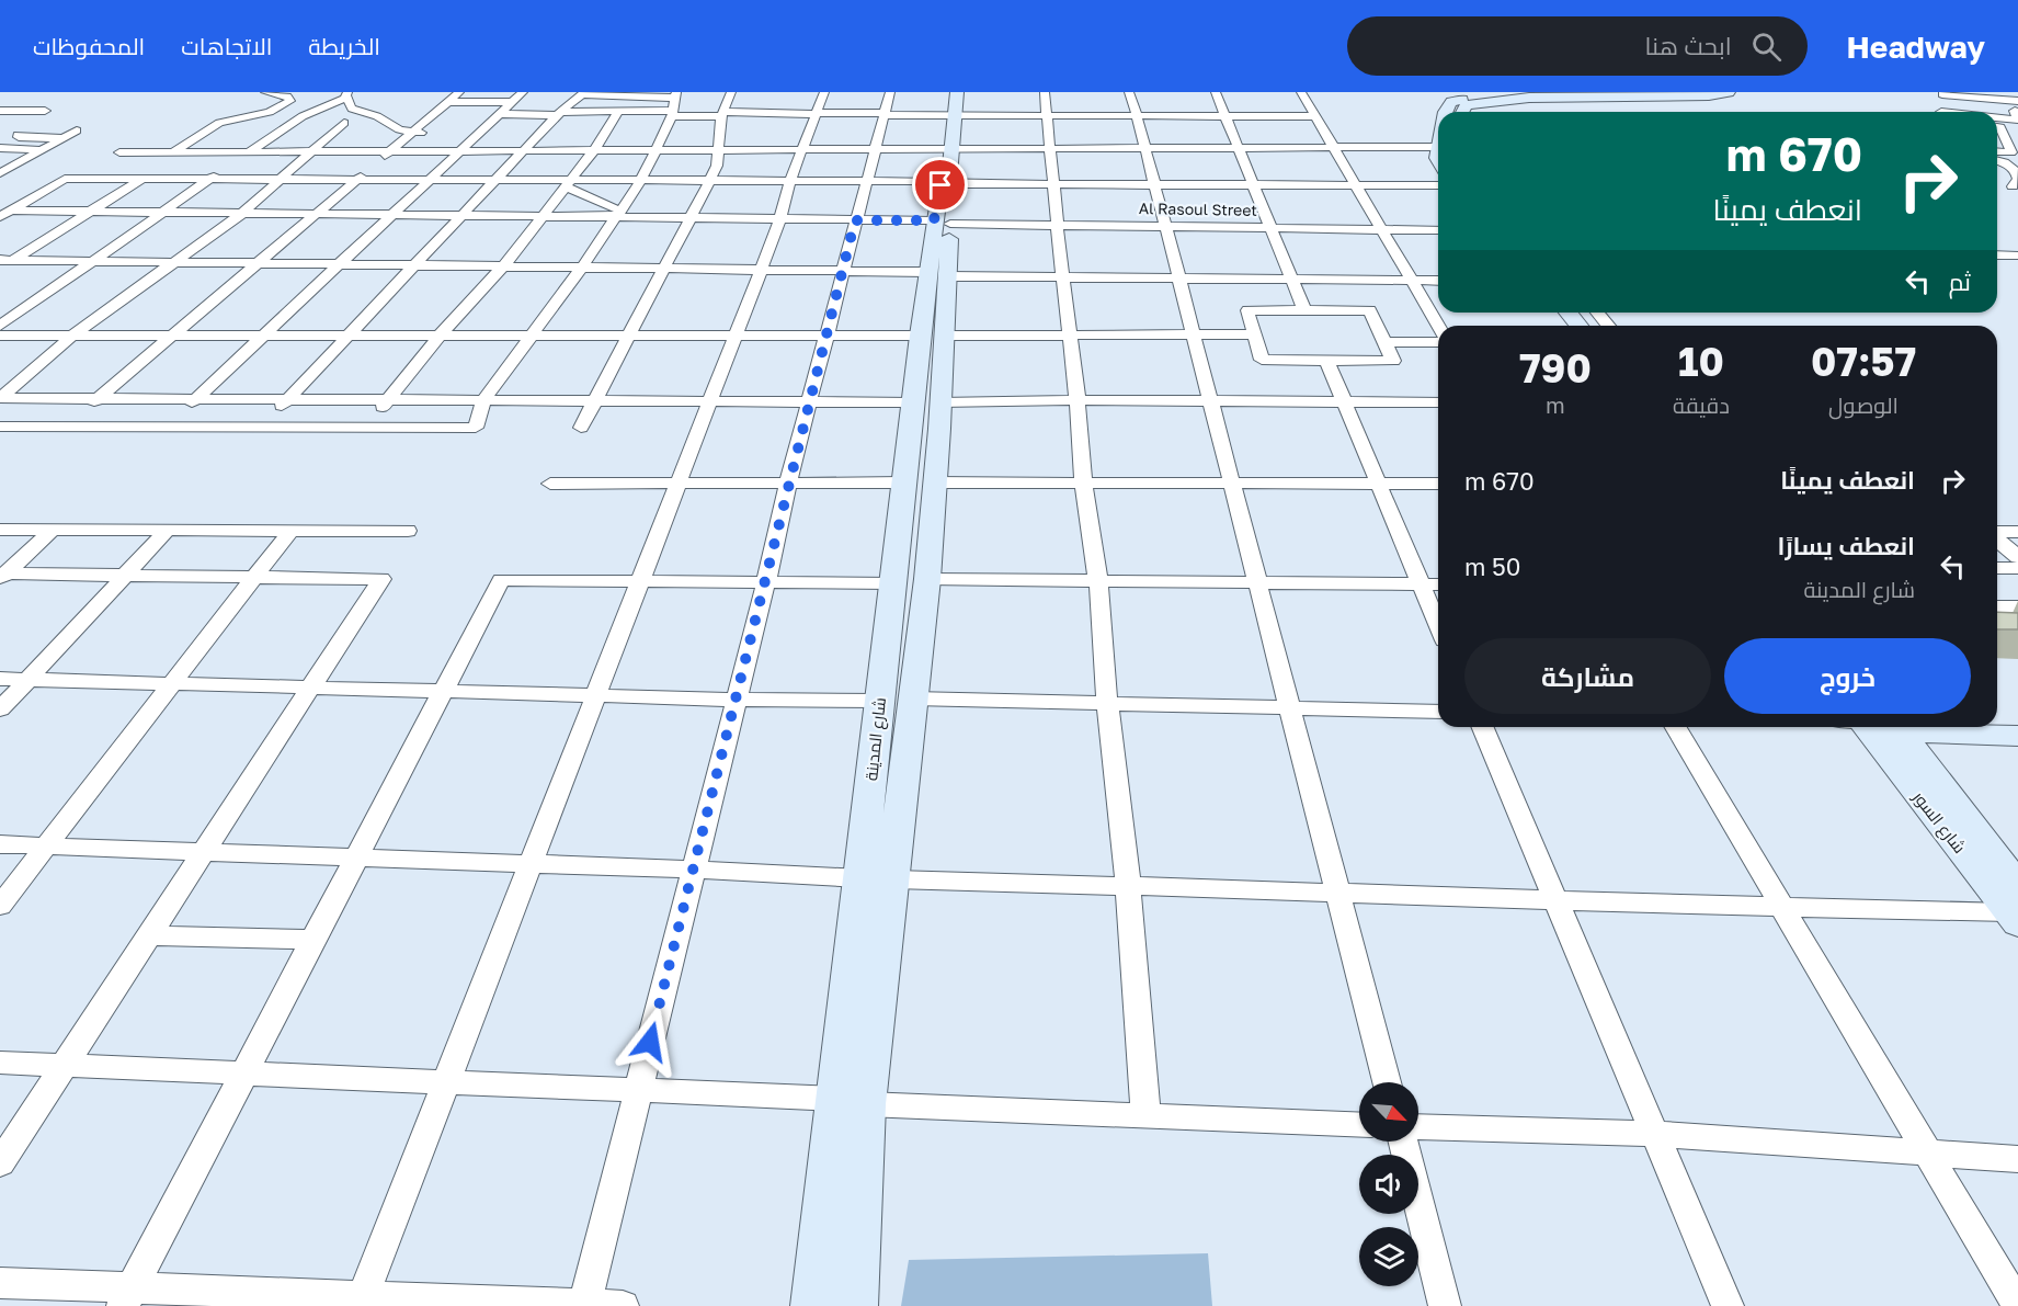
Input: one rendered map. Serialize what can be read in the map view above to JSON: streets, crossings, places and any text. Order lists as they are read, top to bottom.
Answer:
{
  "streets": {
    "main road": ["شارع المدينة", "شارع السور"],
    "street": ["Al Rasoul Street"]
  },
  "crossings": [
    ["Al Rasoul Street", "شارع المدينة"]
  ],
  "north": "bottom right",
  "page": {
    "header": "Headway",
    "search": "ابحث هنا",
    "nav": ["الخريطة", "الاتجاهات", "المحفوظات"],
    "turn": ["670 m", "انعطف يمينًا"],
    "then": "ثم",
    "eta": [
      "07:57",
      "الوصول",
      "10",
      "دقيقة",
      "790",
      "m"
    ],
    "list": [
      {
        "name": "انعطف يمينًا",
        "value": "670 m"
      },
      {
        "name": "انعطف يسارًا",
        "note": "شارع المدينة",
        "value": "50 m"
      }
    ],
    "buttons": ["خروج", "مشاركة"]
  }
}
